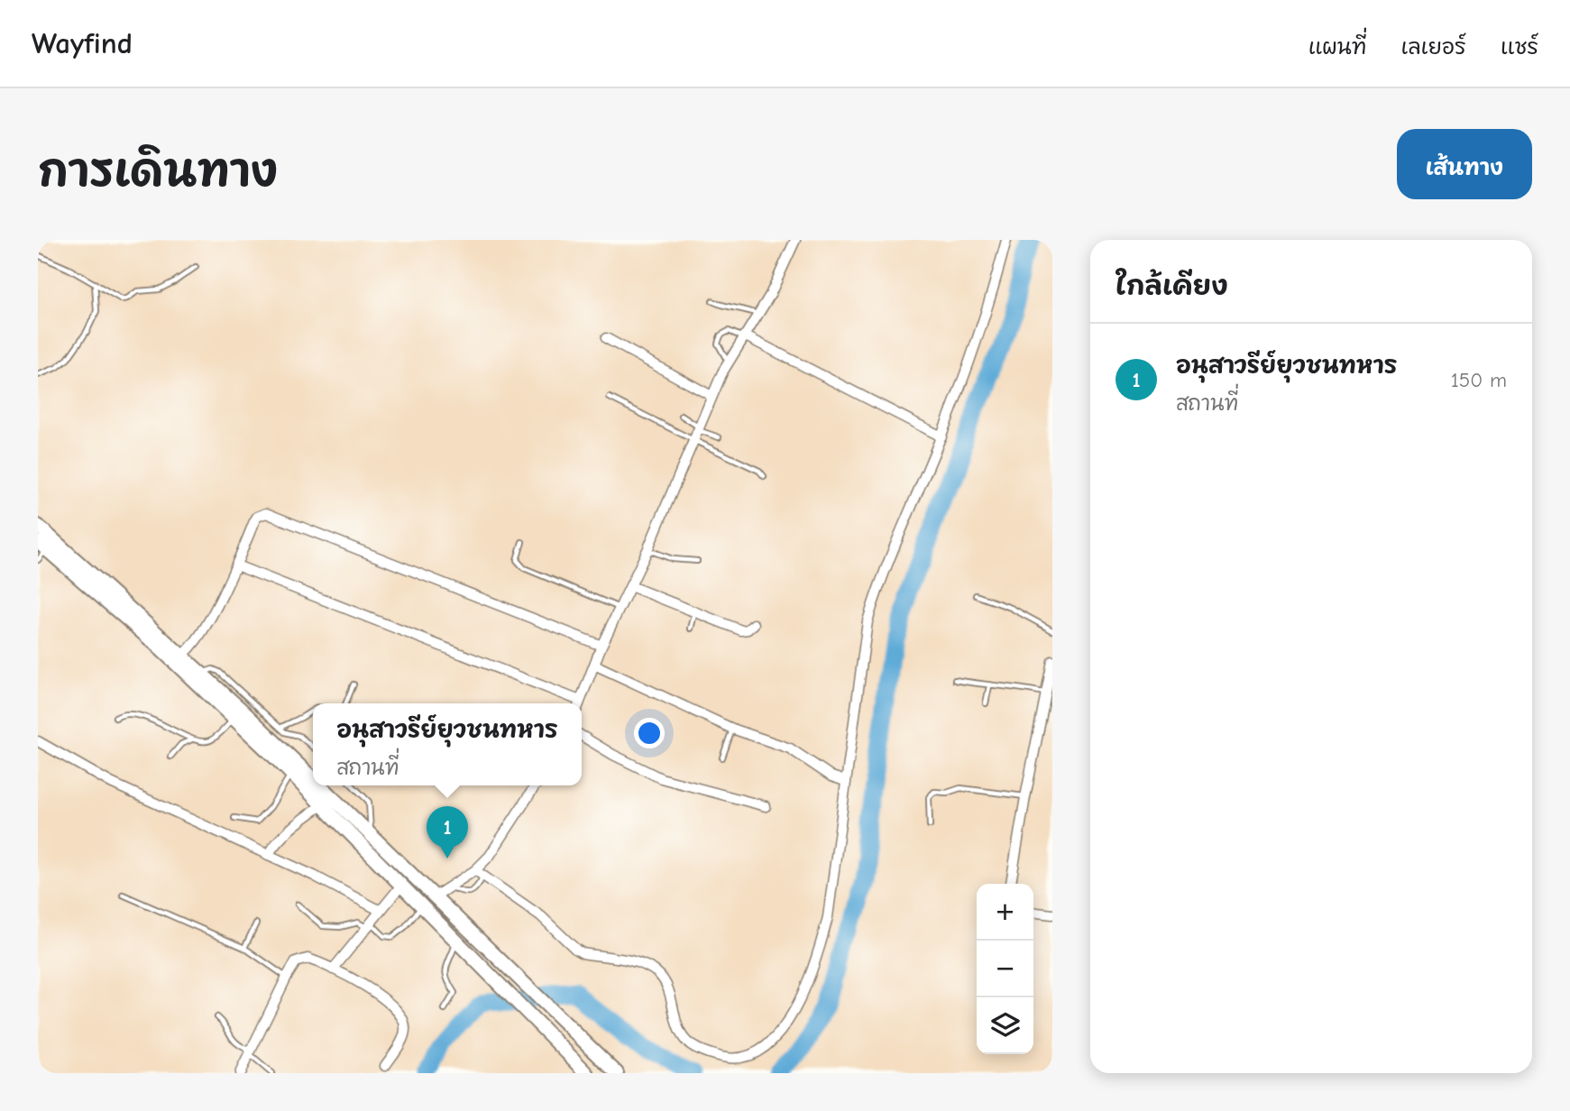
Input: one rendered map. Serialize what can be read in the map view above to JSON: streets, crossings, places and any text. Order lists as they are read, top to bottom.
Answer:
{
  "page": {
    "header": "Wayfind",
    "nav": ["แผนที่", "เลเยอร์", "แชร์"],
    "title": "การเดินทาง",
    "buttons": "เส้นทาง",
    "heading": "ใกล้เคียง",
    "list": [
      {
        "mark": "1",
        "name": "อนุสาวรีย์ยุวชนทหาร",
        "note": "สถานที่",
        "value": "150 m"
      }
    ],
    "popup": ["อนุสาวรีย์ยุวชนทหาร", "สถานที่"],
    "pins": "1",
    "map_buttons": ["+", "−"]
  }
}
